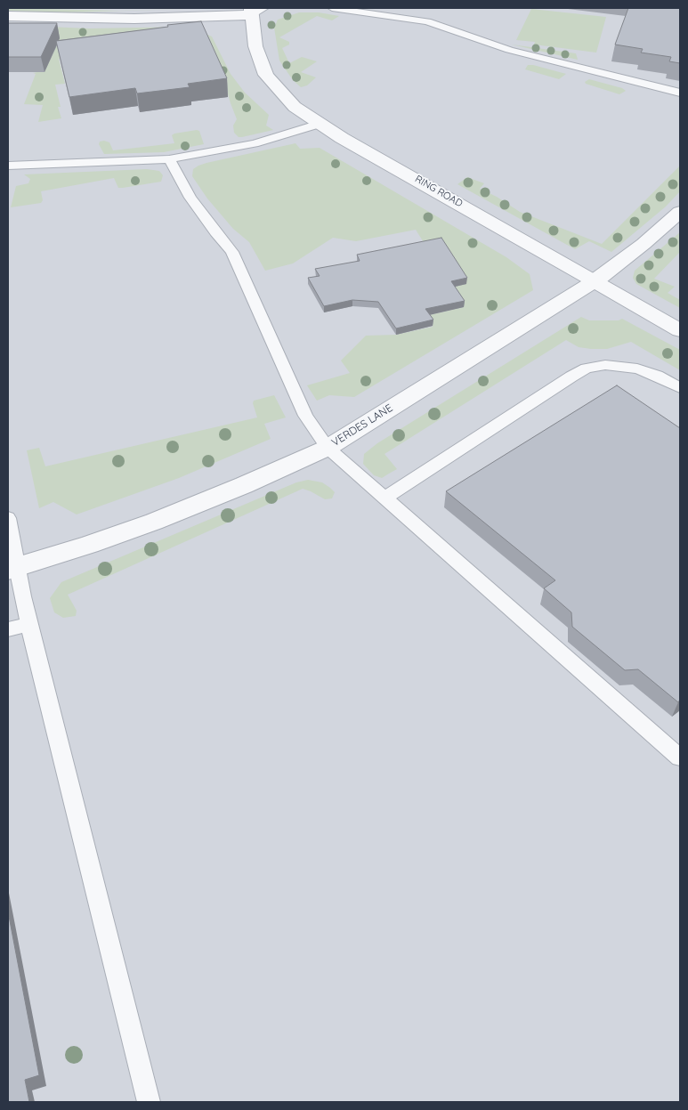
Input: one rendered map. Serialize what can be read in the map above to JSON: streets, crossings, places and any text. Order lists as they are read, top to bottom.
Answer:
{
  "streets": {
    "street": ["RING ROAD", "VERDES LANE"]
  },
  "crossings": [
    ["RING ROAD", "VERDES LANE"]
  ]
}
